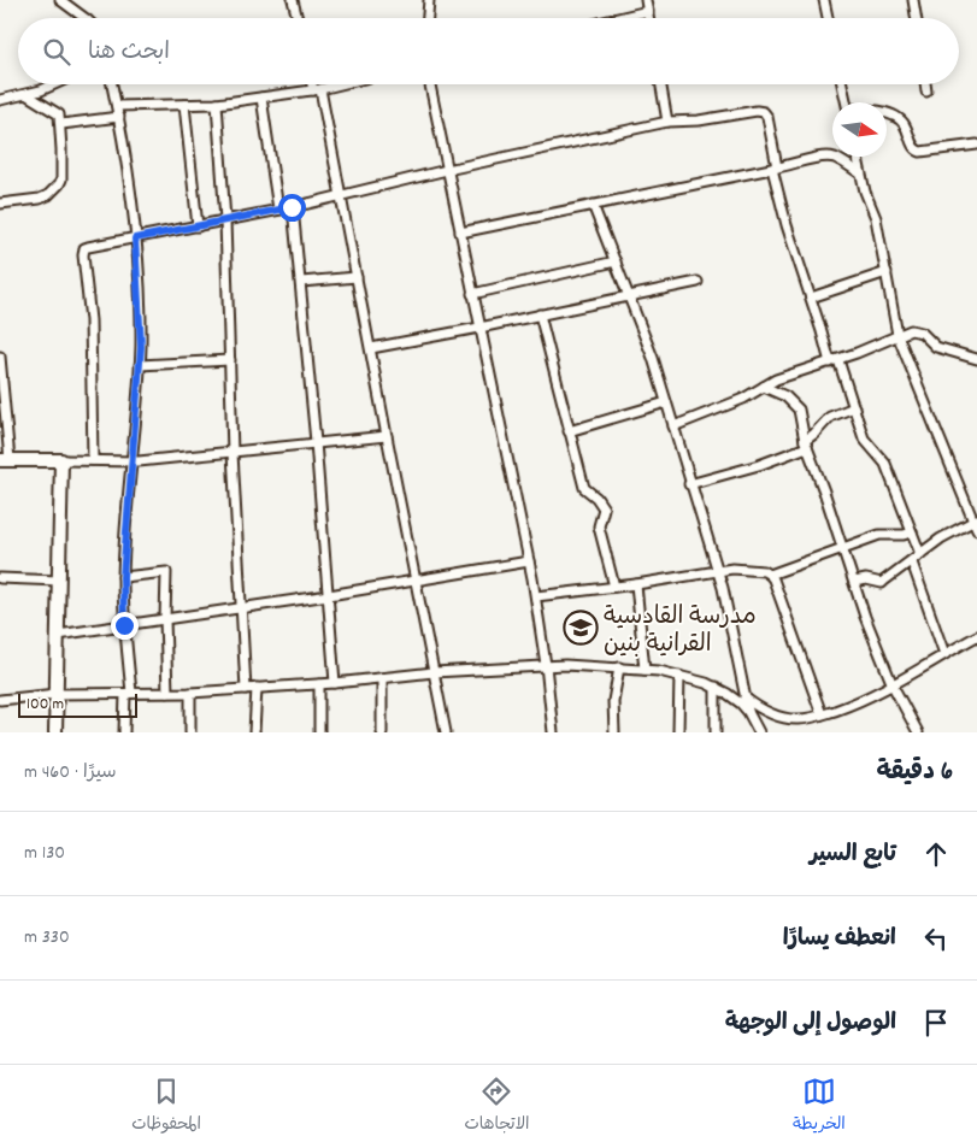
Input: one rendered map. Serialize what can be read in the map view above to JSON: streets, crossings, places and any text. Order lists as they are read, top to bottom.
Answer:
{
  "places": {
    "school or university": ["مدرسة القادسية القرانية بنين"]
  },
  "scale_bar": "100 m",
  "north": "right",
  "page": {
    "search": "ابحث هنا",
    "scale": "100 m",
    "heading": ["6 دقيقة", "سيرًا · 460 m"],
    "list": [
      ["تابع السير", "130 m"],
      ["انعطف يسارًا", "330 m"],
      "الوصول إلى الوجهة"
    ],
    "nav": ["الخريطة", "الاتجاهات", "المحفوظات"]
  }
}
